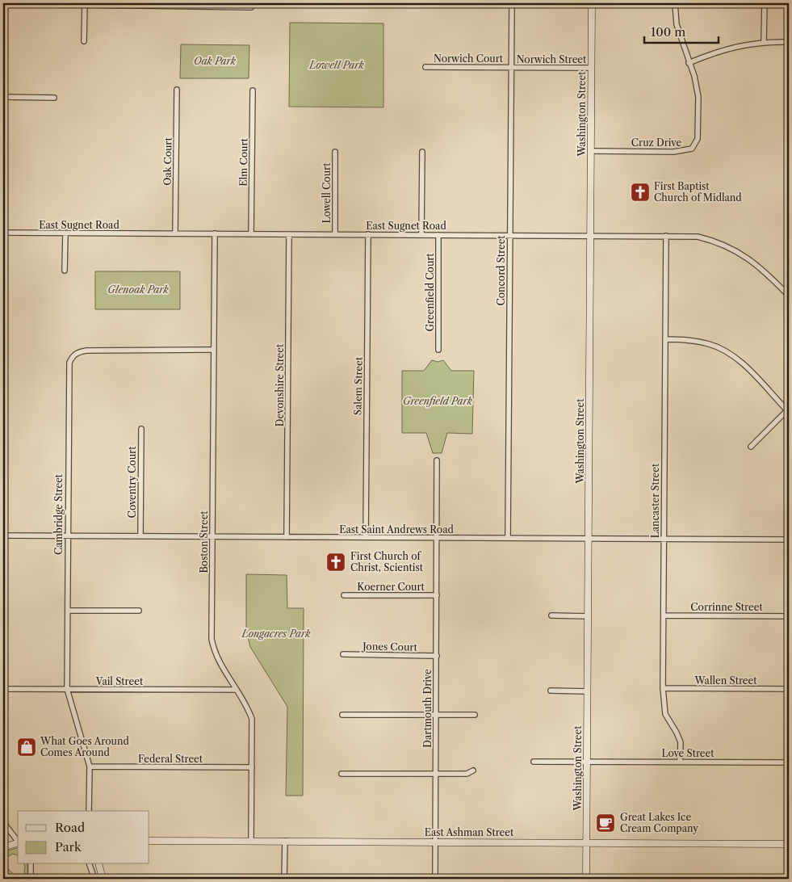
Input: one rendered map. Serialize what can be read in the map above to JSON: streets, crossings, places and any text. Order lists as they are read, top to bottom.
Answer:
{
  "streets": {
    "street": [
      "Norwich Court",
      "Norwich Street",
      "Washington Street",
      "Cruz Drive",
      "Oak Court",
      "Elm Court",
      "Lowell Court",
      "East Sugnet Road",
      "Concord Street",
      "Greenfield Court",
      "Devonshire Street",
      "Salem Street",
      "Coventry Court",
      "Lancaster Street",
      "Cambridge Street",
      "East Saint Andrews Road",
      "Boston Street",
      "Koerner Court",
      "Corrinne Street",
      "Jones Court",
      "Wallen Street",
      "Vail Street",
      "Dartmouth Drive",
      "Love Street",
      "Federal Street",
      "East Ashman Street"
    ]
  },
  "crossings": [
    ["Norwich Court", "Norwich Street"],
    ["Norwich Court", "Concord Street"],
    ["Norwich Street", "Washington Street"],
    ["Norwich Street", "Concord Street"],
    ["Washington Street", "Cruz Drive"],
    ["Washington Street", "East Sugnet Road"],
    ["Washington Street", "East Saint Andrews Road"],
    ["Washington Street", "Love Street"],
    ["Washington Street", "East Ashman Street"],
    ["Oak Court", "East Sugnet Road"],
    ["Elm Court", "East Sugnet Road"],
    ["Lowell Court", "East Sugnet Road"],
    ["East Sugnet Road", "Concord Street"],
    ["East Sugnet Road", "Greenfield Court"],
    ["East Sugnet Road", "Devonshire Street"],
    ["East Sugnet Road", "Salem Street"],
    ["East Sugnet Road", "Lancaster Street"],
    ["East Sugnet Road", "Boston Street"],
    ["Concord Street", "East Saint Andrews Road"],
    ["Devonshire Street", "East Saint Andrews Road"],
    ["Salem Street", "East Saint Andrews Road"],
    ["Coventry Court", "East Saint Andrews Road"],
    ["Lancaster Street", "East Saint Andrews Road"],
    ["Lancaster Street", "Corrinne Street"],
    ["Lancaster Street", "Wallen Street"],
    ["Lancaster Street", "Love Street"],
    ["Cambridge Street", "East Saint Andrews Road"],
    ["Cambridge Street", "Boston Street"],
    ["Cambridge Street", "Vail Street"],
    ["Cambridge Street", "Federal Street"],
    ["East Saint Andrews Road", "Boston Street"],
    ["East Saint Andrews Road", "Dartmouth Drive"],
    ["Boston Street", "Vail Street"],
    ["Boston Street", "Federal Street"],
    ["Boston Street", "East Ashman Street"],
    ["Koerner Court", "Dartmouth Drive"],
    ["Jones Court", "Dartmouth Drive"],
    ["Dartmouth Drive", "East Ashman Street"]
  ],
  "parks": [
    "Oak Park",
    "Lowell Park",
    "Glenoak Park",
    "Greenfield Park",
    "Longacres Park"
  ],
  "places": {
    "church": ["First Baptist Church of Midland", "First Church of Christ, Scientist"],
    "shop": ["What Goes Around Comes Around"],
    "cafe": ["Great Lakes Ice Cream Company"]
  },
  "legend": ["Road", "Park"],
  "scale_bar": "100 m"
}
